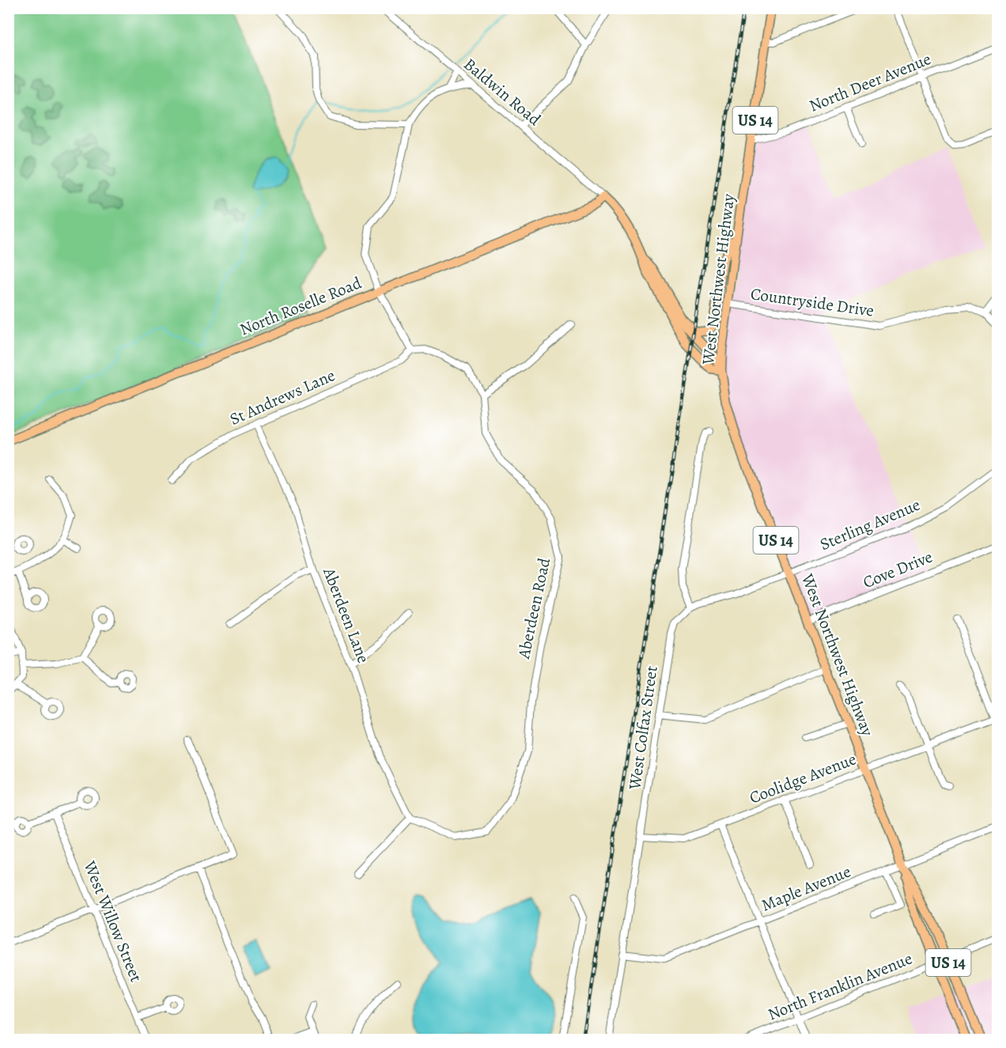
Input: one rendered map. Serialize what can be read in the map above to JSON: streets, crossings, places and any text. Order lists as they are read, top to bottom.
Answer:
{
  "streets": {
    "main road": ["US 14", "West Northwest Highway", "North Roselle Road"],
    "street": [
      "North Deer Avenue",
      "Baldwin Road",
      "Countryside Drive",
      "St Andrews Lane",
      "Sterling Avenue",
      "Cove Drive",
      "Aberdeen Road",
      "Aberdeen Lane",
      "West Colfax Street",
      "Coolidge Avenue",
      "Maple Avenue",
      "West Willow Street",
      "North Franklin Avenue"
    ]
  },
  "crossings": [
    ["North Deer Avenue", "West Northwest Highway"],
    ["Baldwin Road", "North Roselle Road"],
    ["West Northwest Highway", "Countryside Drive"],
    ["West Northwest Highway", "Sterling Avenue"],
    ["West Northwest Highway", "Cove Drive"],
    ["West Northwest Highway", "Coolidge Avenue"],
    ["West Northwest Highway", "Maple Avenue"],
    ["West Northwest Highway", "North Franklin Avenue"],
    ["St Andrews Lane", "Aberdeen Road"],
    ["St Andrews Lane", "Aberdeen Lane"],
    ["Sterling Avenue", "West Colfax Street"],
    ["Aberdeen Road", "Aberdeen Lane"],
    ["West Colfax Street", "Coolidge Avenue"],
    ["West Colfax Street", "Maple Avenue"]
  ]
}
